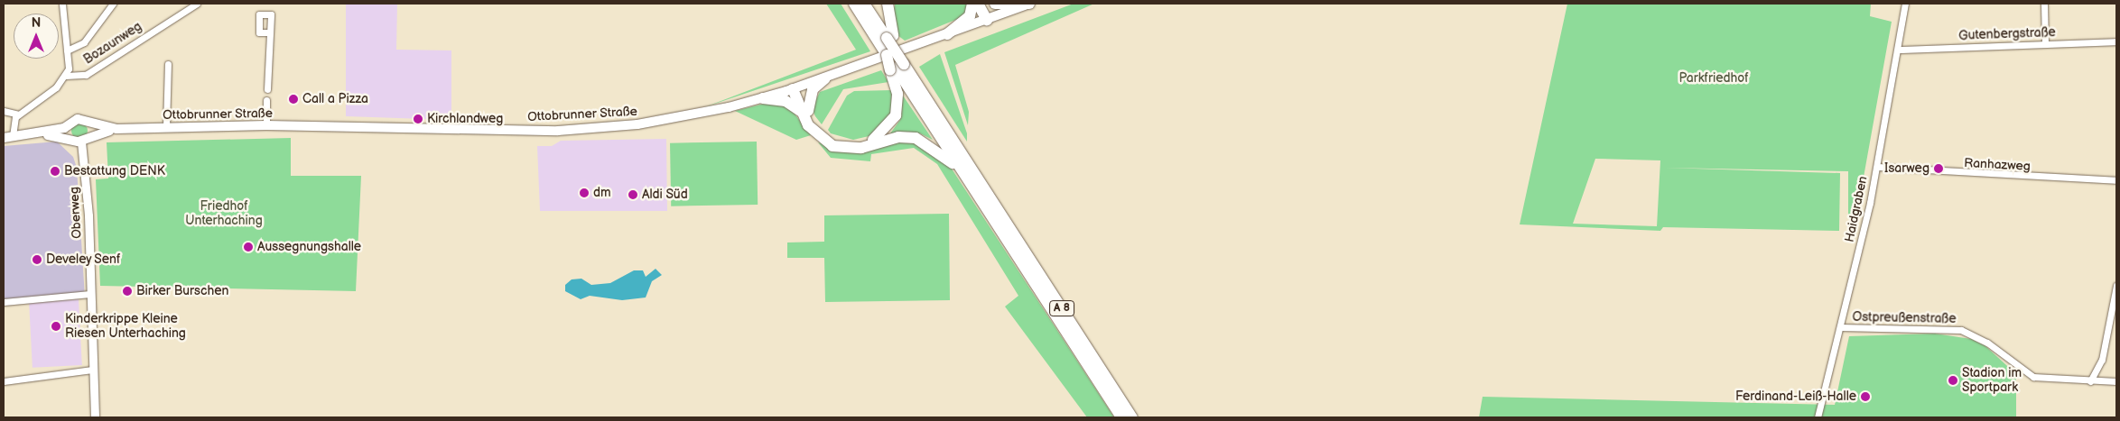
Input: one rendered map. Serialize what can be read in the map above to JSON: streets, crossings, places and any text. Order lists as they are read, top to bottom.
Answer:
{
  "streets": {
    "highway": ["A 8"],
    "main road": ["Ottobrunner Straße"],
    "street": [
      "Gutenbergstraße",
      "Bozaunweg",
      "Ranhazweg",
      "Haidgraben",
      "Oberweg",
      "Ostpreußenstraße"
    ]
  },
  "crossings": [
    ["Gutenbergstraße", "Haidgraben"],
    ["Ottobrunner Straße", "Oberweg"],
    ["Ranhazweg", "Haidgraben"],
    ["Haidgraben", "Ostpreußenstraße"]
  ],
  "parks": ["Parkfriedhof", "Friedhof Unterhaching"],
  "places": [
    "Call a Pizza",
    "Kirchlandweg",
    "Isarweg",
    "Bestattung DENK",
    "dm",
    "Aldi Süd",
    "Aussegnungshalle",
    "Develey Senf",
    "Birker Burschen",
    "Kinderkrippe Kleine Riesen Unterhaching",
    "Stadion im Sportpark",
    "Ferdinand-Leiß-Halle"
  ],
  "north": "top"
}
